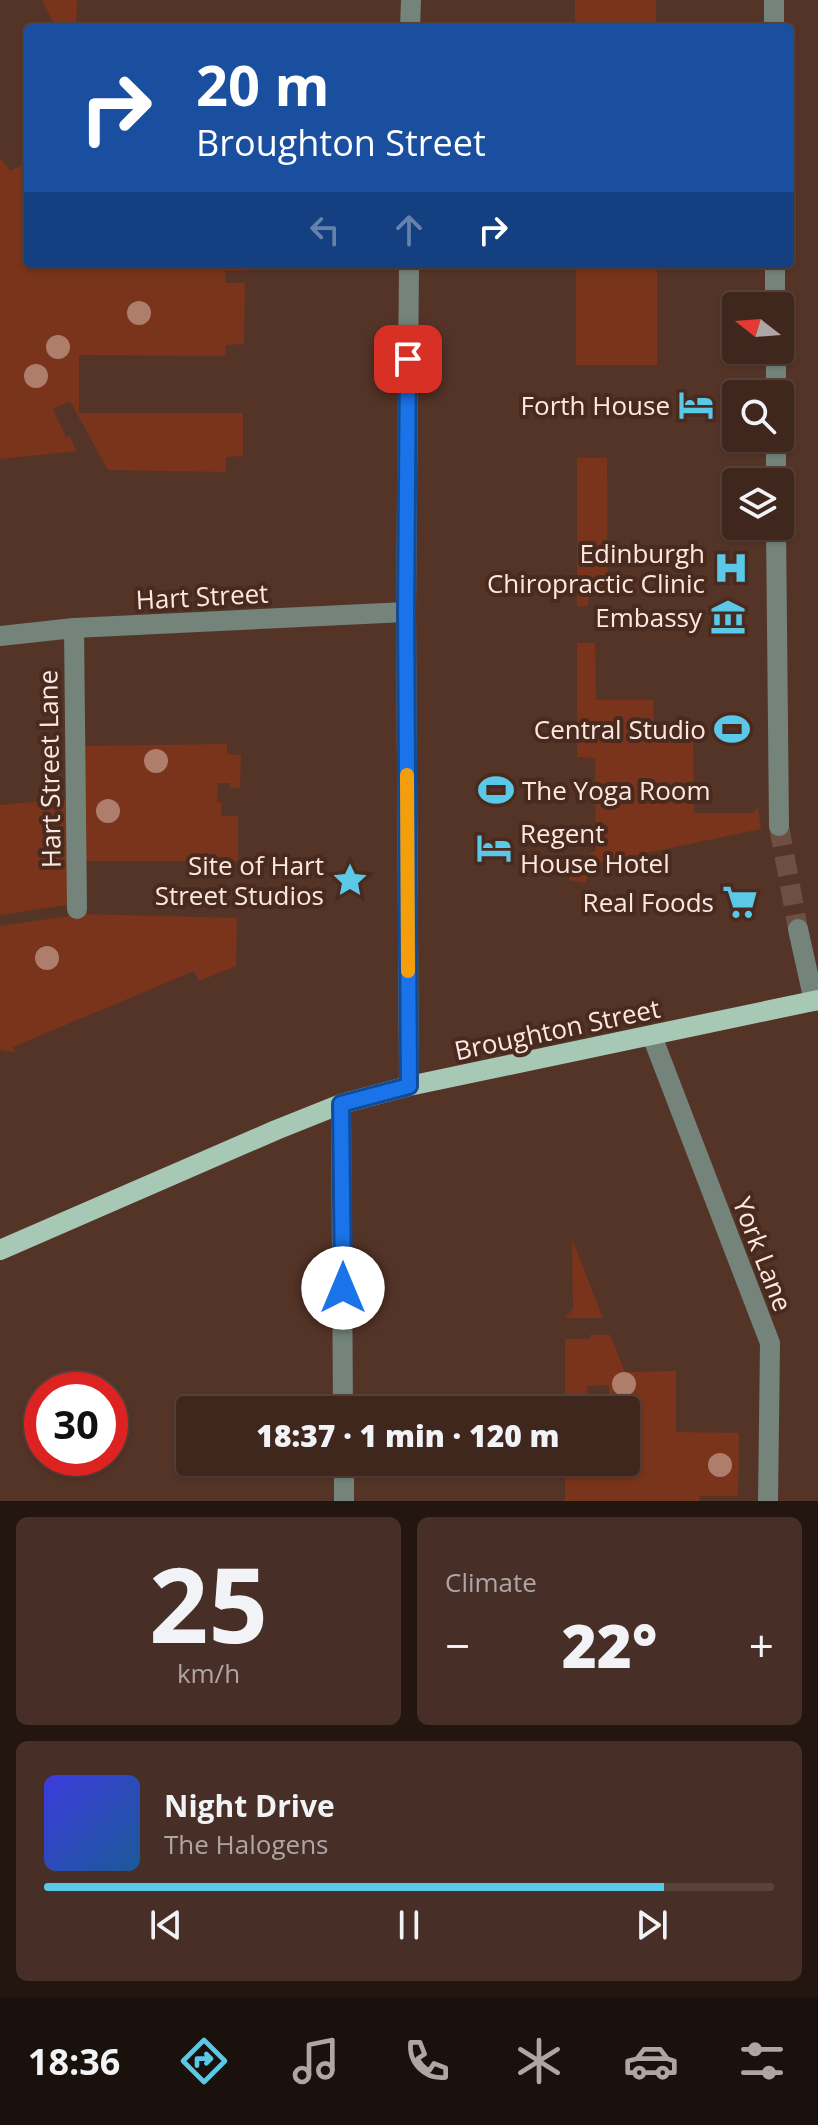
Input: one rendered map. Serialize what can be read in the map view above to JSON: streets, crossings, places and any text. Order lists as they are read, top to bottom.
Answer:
{
  "streets": {
    "main road": ["Broughton Street"],
    "street": ["Hart Street", "Hart Street Lane", "York Lane"]
  },
  "crossings": [
    ["Hart Street", "Hart Street Lane"],
    ["Broughton Street", "York Lane"]
  ],
  "places": {
    "hotel": ["Forth House", "Regent House Hotel"],
    "hospital": ["Edinburgh Chiropractic Clinic"],
    "museum": ["Embassy"],
    "sports": ["Central Studio", "The Yoga Room"],
    "place": ["Site of Hart Street Studios"],
    "supermarket": ["Real Foods"]
  },
  "north": "left",
  "page": {
    "turn": ["20 m", "Broughton Street"],
    "limit": "30",
    "trip": "18:37 · 1 min · 120 m",
    "tile": [
      ["25", "km/h"],
      "Climate"
    ],
    "heat": ["−", "22°", "+"],
    "song": ["Night Drive", "The Halogens"],
    "tabs": "18:36"
  }
}
